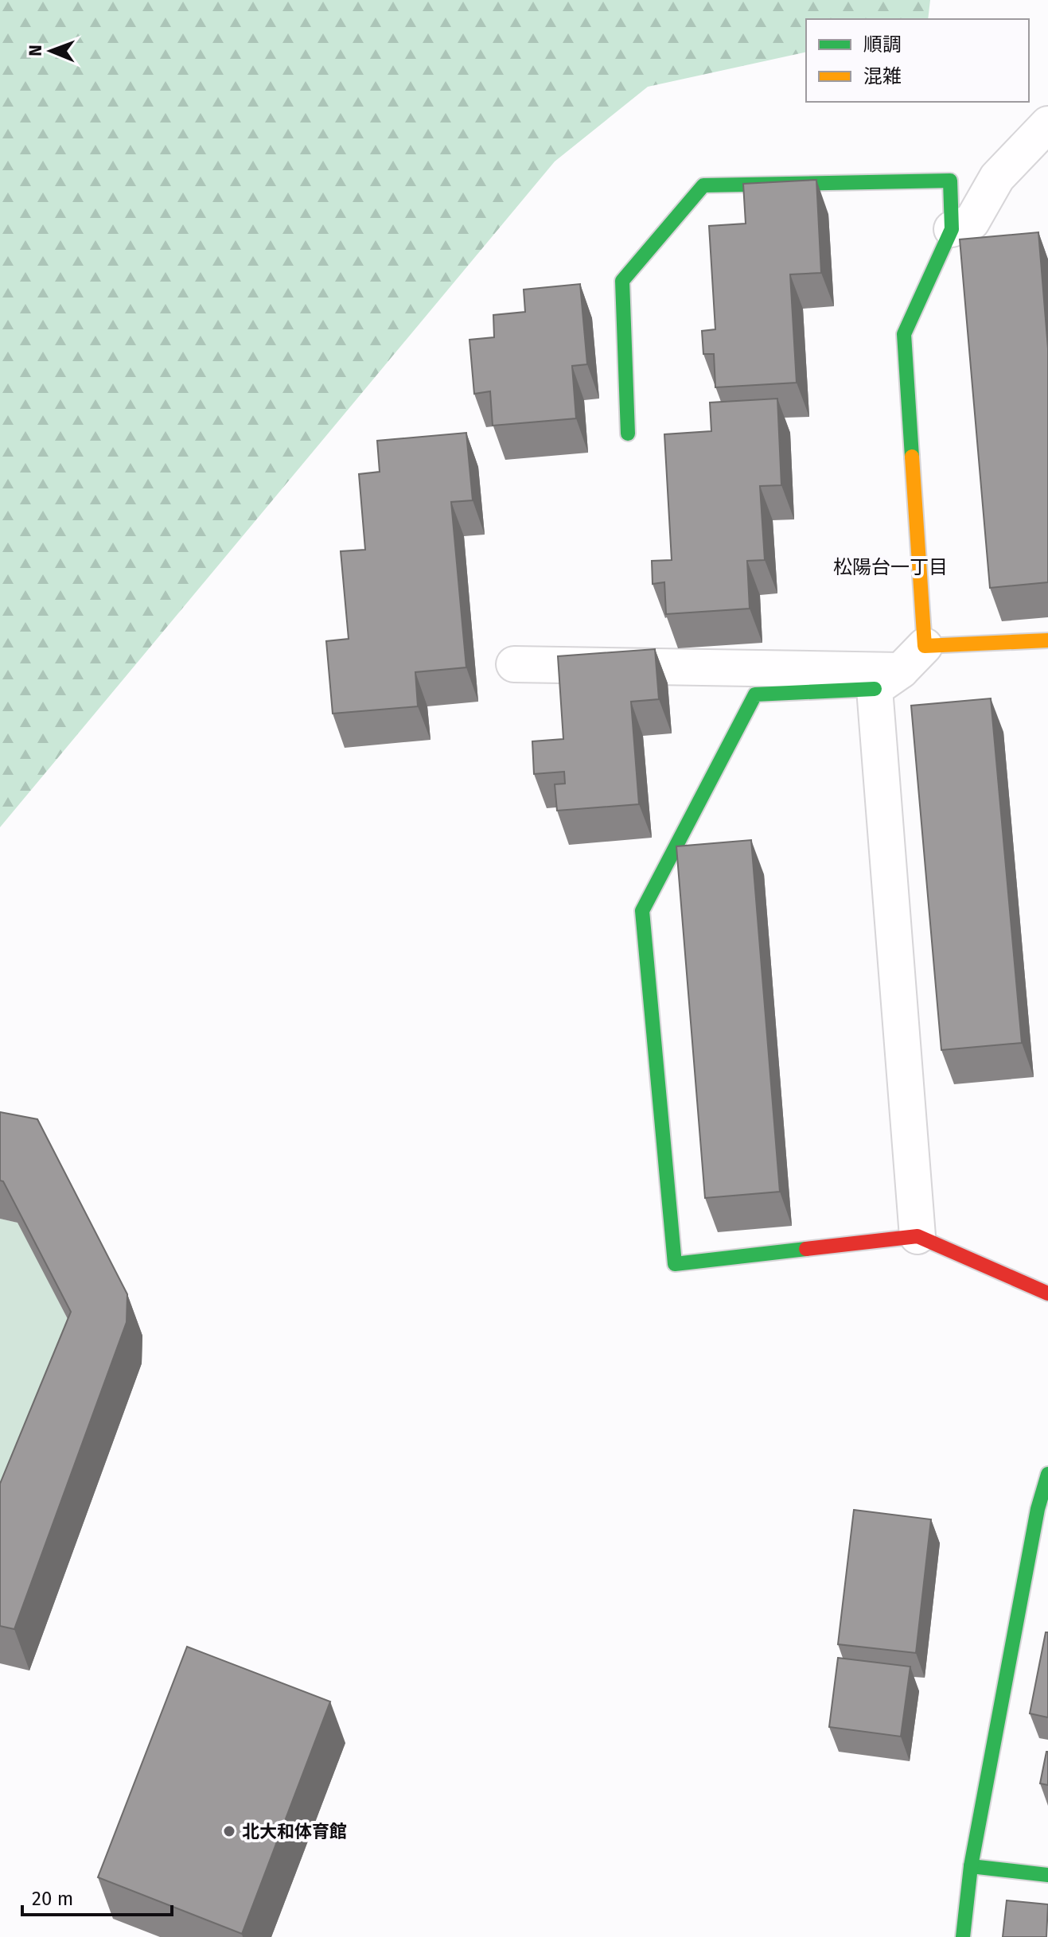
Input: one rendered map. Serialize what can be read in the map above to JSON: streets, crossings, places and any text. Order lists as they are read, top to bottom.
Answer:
{
  "districts": ["松陽台一丁目"],
  "places": ["北大和体育館"],
  "legend": ["順調", "混雑"],
  "scale_bar": "20 m",
  "north": "left"
}
